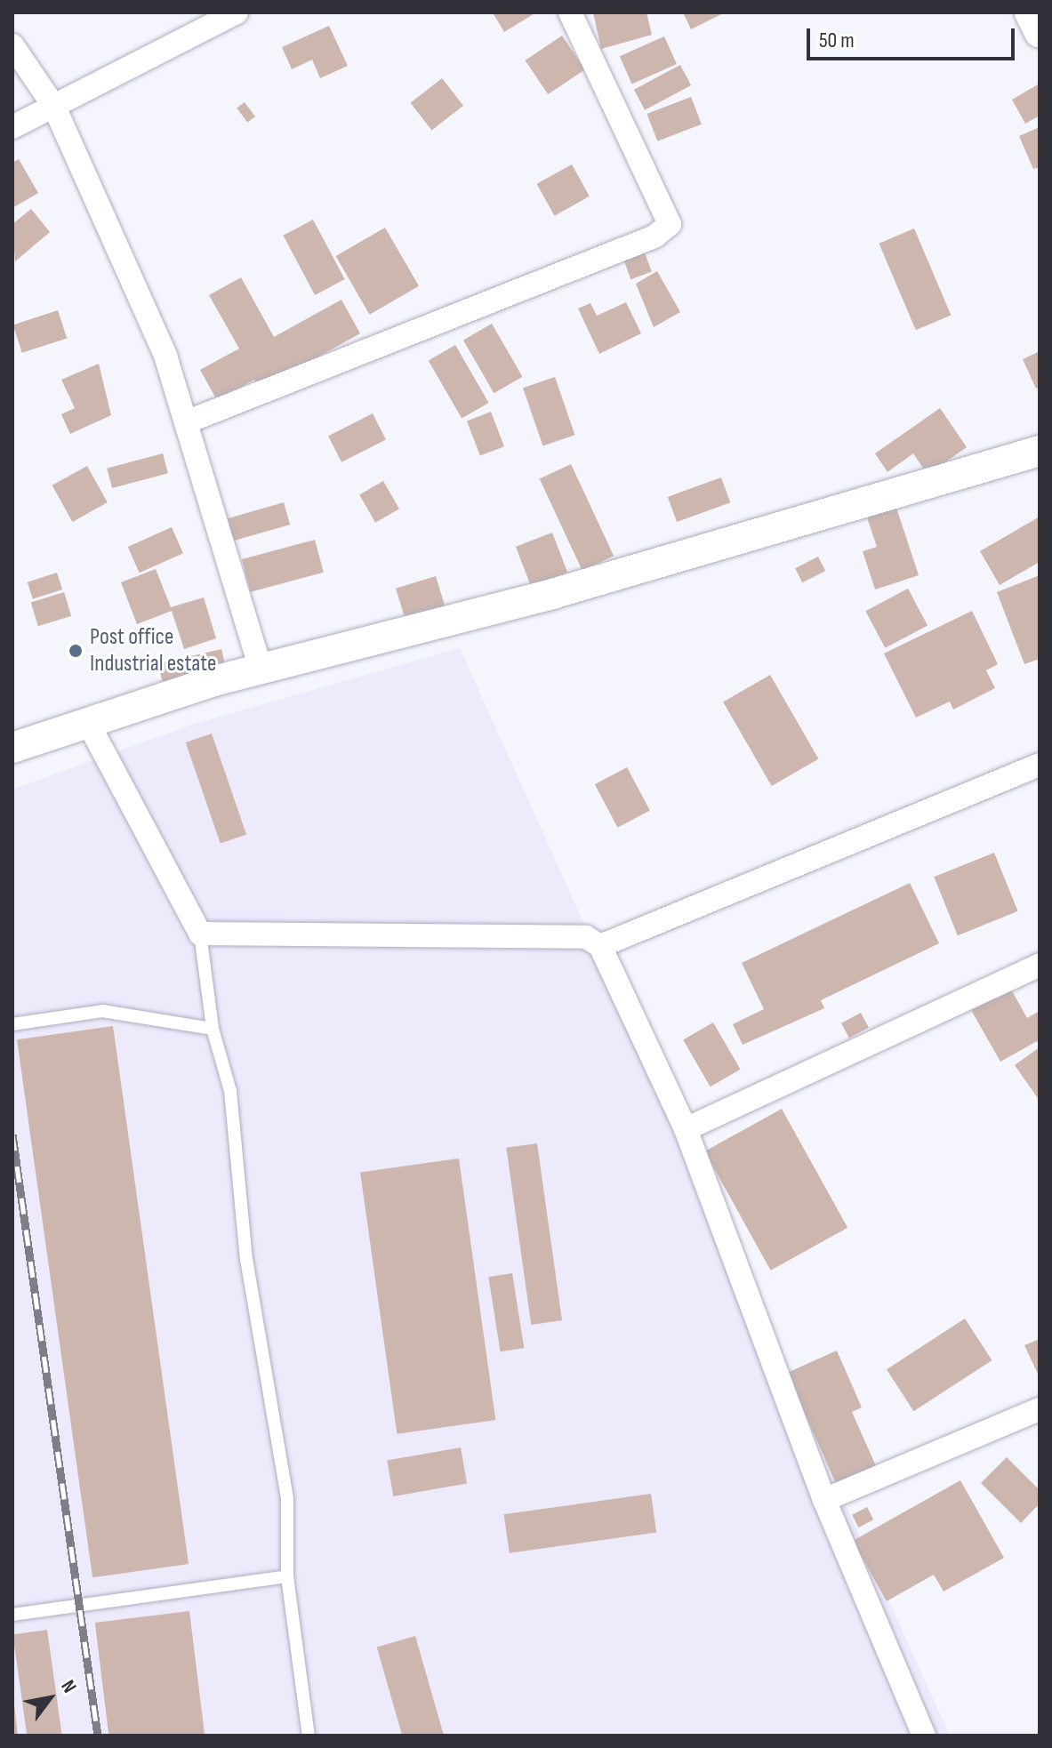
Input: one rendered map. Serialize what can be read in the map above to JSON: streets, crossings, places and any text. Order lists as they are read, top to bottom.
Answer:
{
  "places": ["Post office Industrial estate"],
  "scale_bar": "50 m",
  "north": "top right"
}
